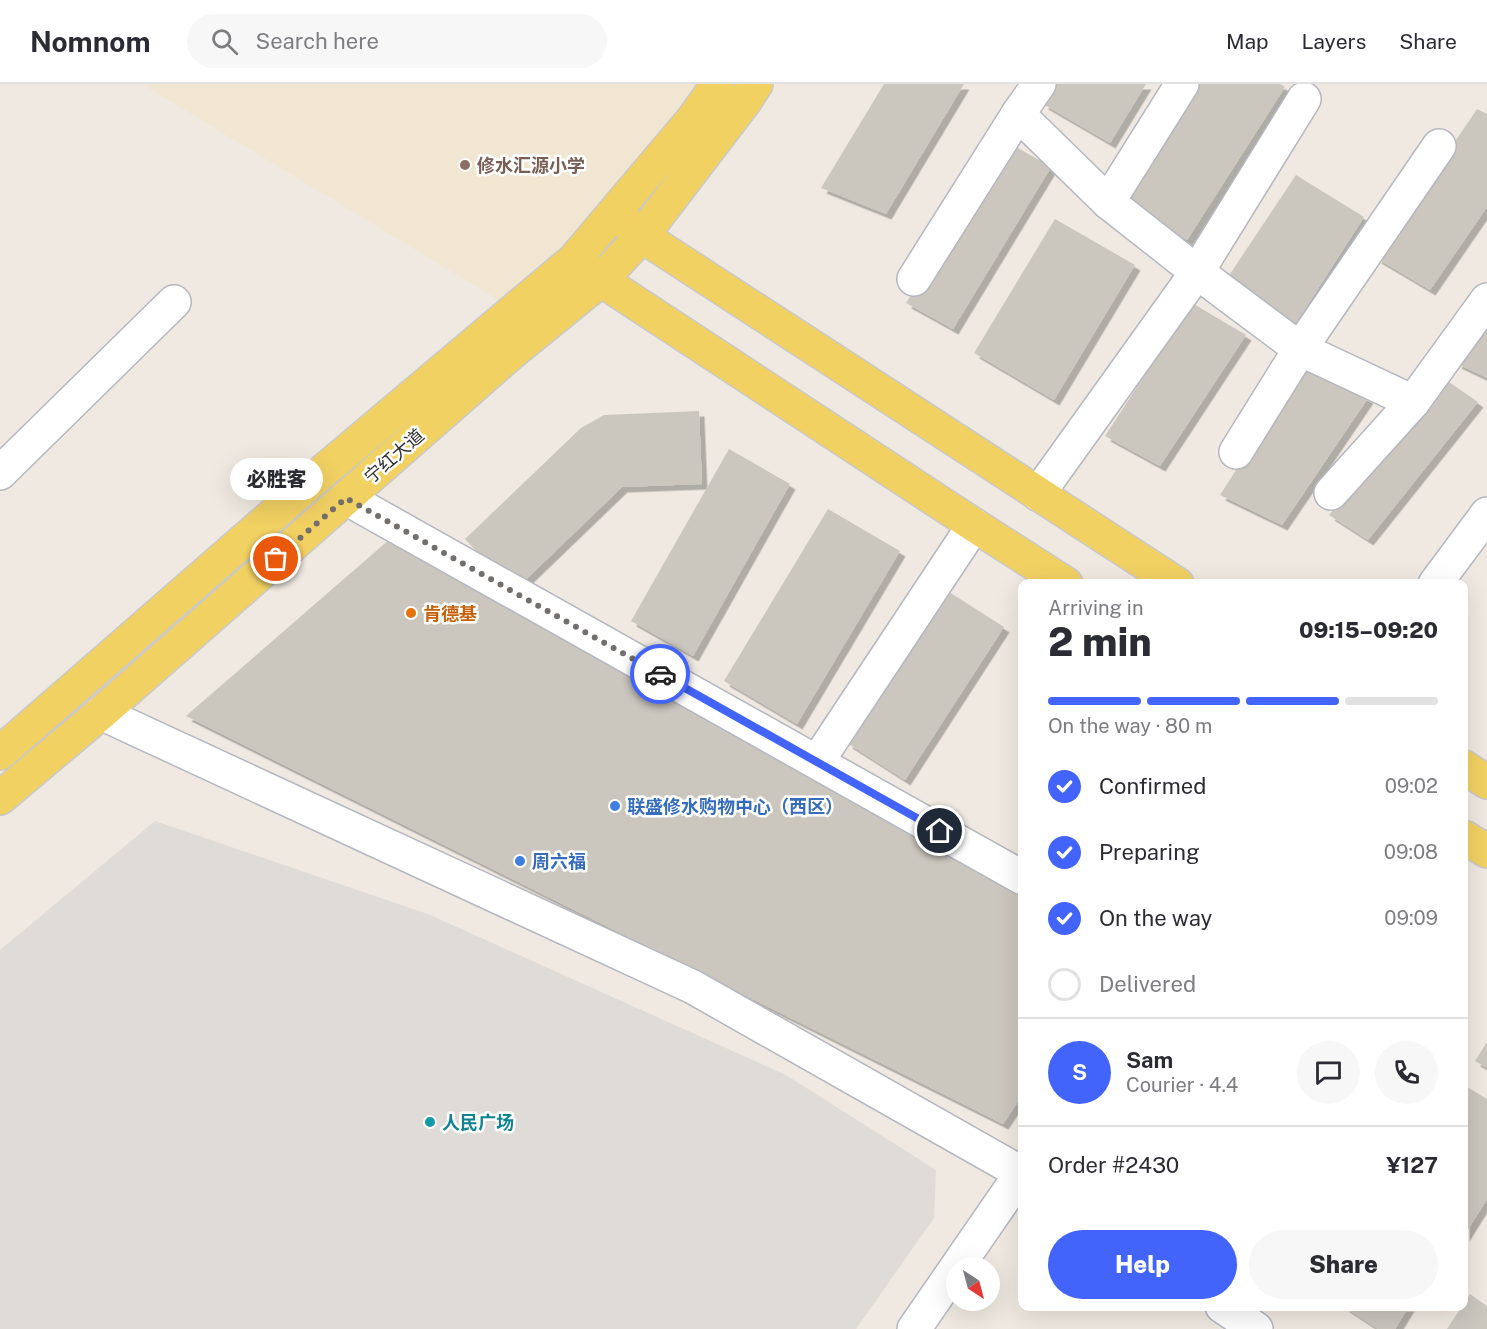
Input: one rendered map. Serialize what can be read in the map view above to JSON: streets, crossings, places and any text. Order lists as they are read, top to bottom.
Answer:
{
  "streets": {
    "main road": ["宁红大道"]
  },
  "places": [
    "修水汇源小学",
    "必胜客",
    "肯德基",
    "联盛修水购物中心（西区）",
    "周六福",
    "人民广场"
  ],
  "north": "bottom right",
  "page": {
    "header": "Nomnom",
    "search": "Search here",
    "nav": ["Map", "Layers", "Share"],
    "bubble": "必胜客",
    "heading": ["2 min", "Arriving in", "09:15–09:20"],
    "panel": [
      "Sam",
      "Courier · 4.4",
      "Order #2430",
      "¥127"
    ],
    "bar": "On the way · 80 m",
    "list": [
      ["Confirmed", "09:02"],
      ["Preparing", "09:08"],
      ["On the way", "09:09"],
      "Delivered"
    ],
    "round": "S",
    "buttons": ["Help", "Share"]
  }
}
